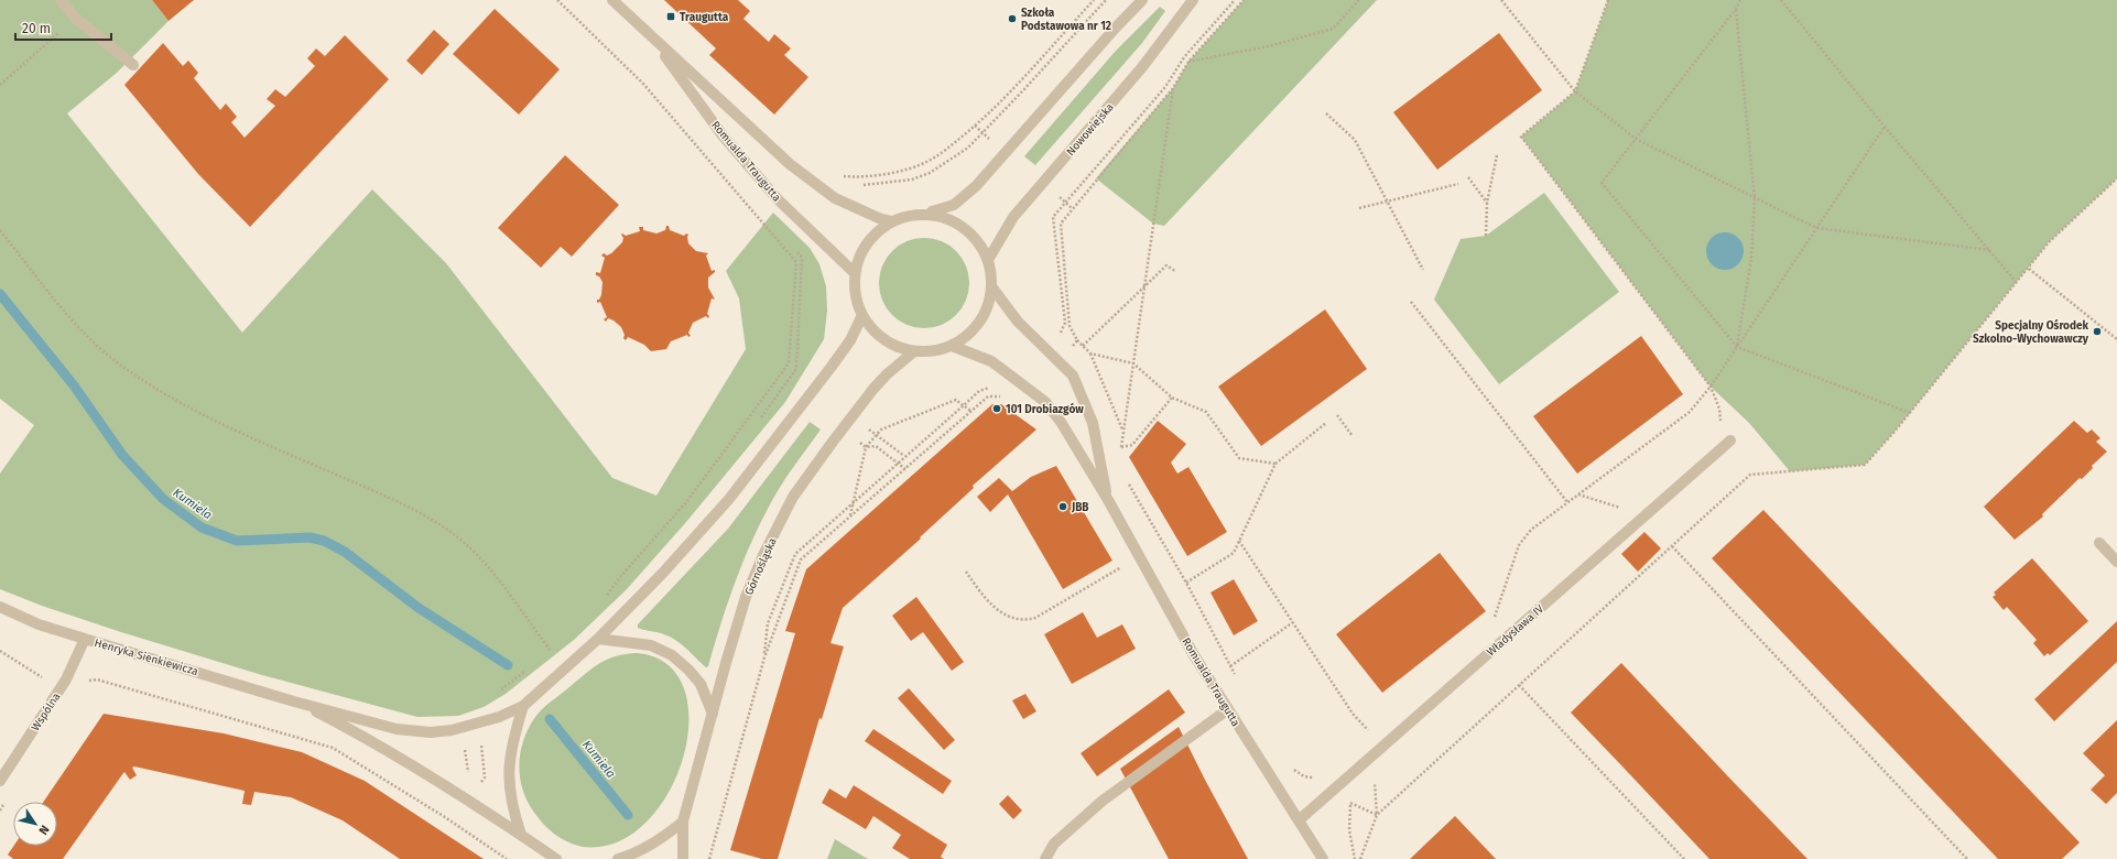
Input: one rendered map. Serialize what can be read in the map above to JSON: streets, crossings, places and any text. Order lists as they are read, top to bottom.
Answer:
{
  "streets": {
    "street": [
      "Nowowiejska",
      "Romualda Traugutta",
      "Górnośląska",
      "Władysława IV",
      "Henryka Sienkiewicza",
      "Wspólna"
    ]
  },
  "crossings": [
    ["Nowowiejska", "Romualda Traugutta"],
    ["Nowowiejska", "Górnośląska"],
    ["Romualda Traugutta", "Górnośląska"],
    ["Romualda Traugutta", "Władysława IV"],
    ["Henryka Sienkiewicza", "Wspólna"]
  ],
  "water": ["Kumiela"],
  "places": {
    "transit": ["Traugutta"],
    "other": [
      "Szkoła Podstawowa nr 12",
      "Specjalny Ośrodek Szkolno-Wychowawczy",
      "101 Drobiazgów",
      "JBB"
    ]
  },
  "scale_bar": "20 m",
  "north": "bottom right"
}
